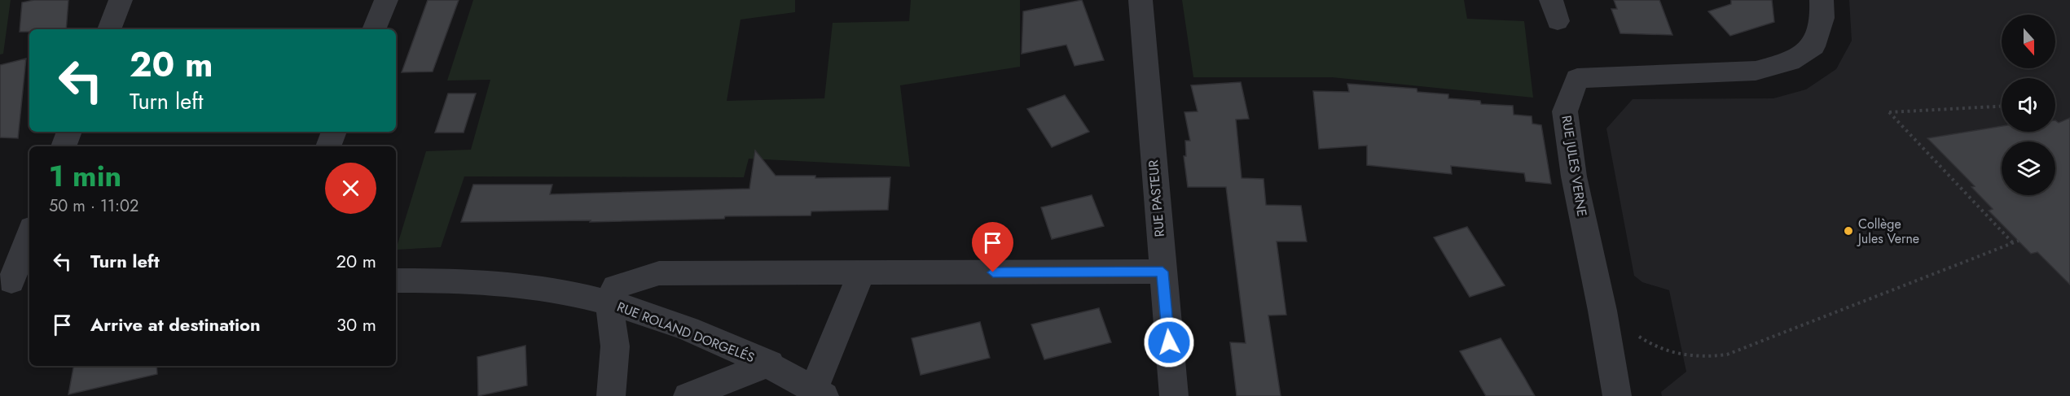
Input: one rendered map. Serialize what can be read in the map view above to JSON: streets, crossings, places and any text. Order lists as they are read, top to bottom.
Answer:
{
  "streets": {
    "street": ["RUE JULES VERNE", "RUE PASTEUR", "RUE ROLAND DORGELÉS"]
  },
  "places": ["Collège Jules Verne"],
  "north": "bottom",
  "page": {
    "turn": ["20 m", "Turn left"],
    "heading": ["1 min", "50 m · 11:02"],
    "list": [
      {
        "name": "Turn left",
        "value": "20 m"
      },
      {
        "name": "Arrive at destination",
        "value": "30 m"
      }
    ]
  }
}
